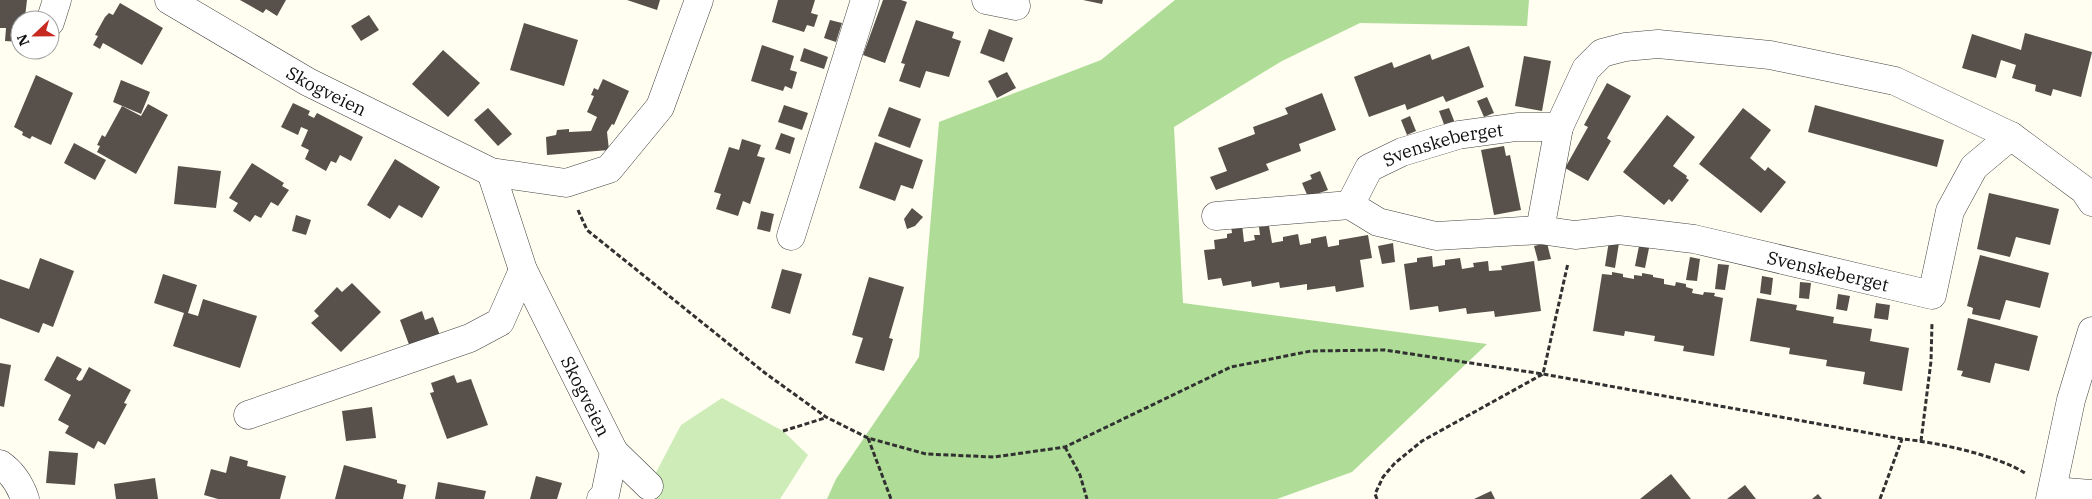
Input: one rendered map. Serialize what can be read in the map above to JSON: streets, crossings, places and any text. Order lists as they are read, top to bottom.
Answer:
{
  "streets": {
    "street": ["Skogveien", "Svenskeberget"]
  },
  "north": "left"
}
